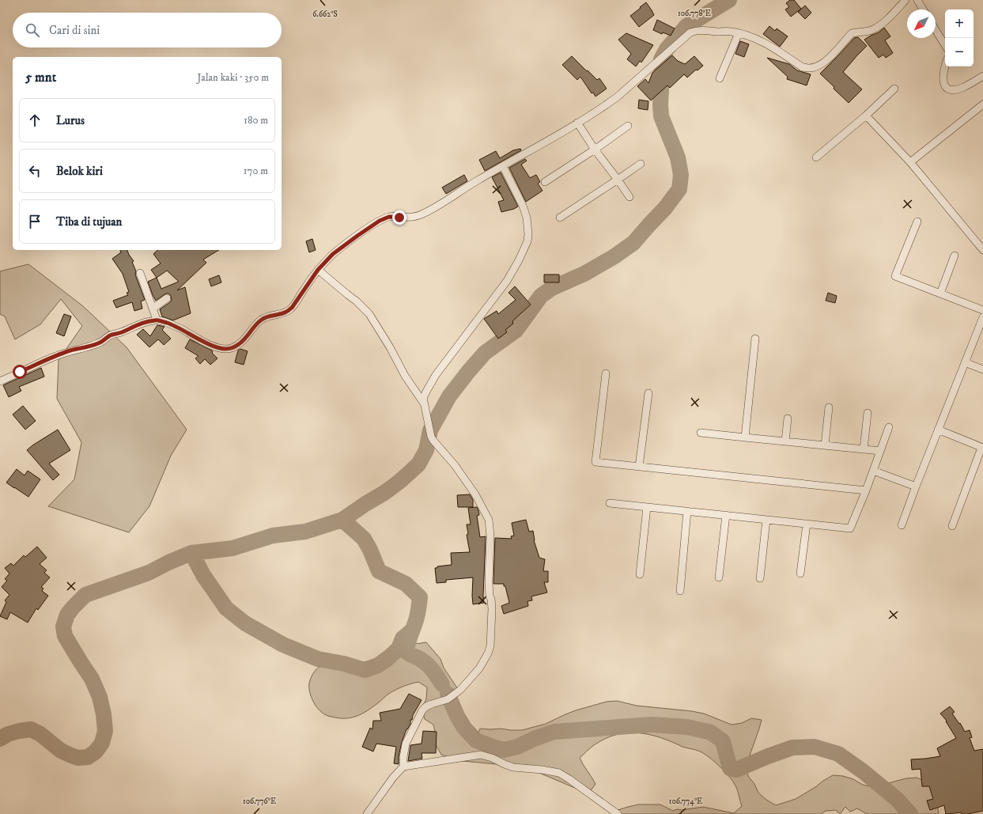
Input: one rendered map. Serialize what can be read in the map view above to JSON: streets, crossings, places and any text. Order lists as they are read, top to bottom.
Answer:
{
  "north": "bottom left",
  "page": {
    "map_buttons": ["+", "−"],
    "search": "Cari di sini",
    "heading": ["5 mnt", "Jalan kaki · 350 m"],
    "list": [
      ["Lurus", "180 m"],
      ["Belok kiri", "170 m"],
      "Tiba di tujuan"
    ]
  },
  "coordinates": [
    "106.778°E",
    "6.662°S",
    "106.776°E",
    "106.774°E"
  ]
}
